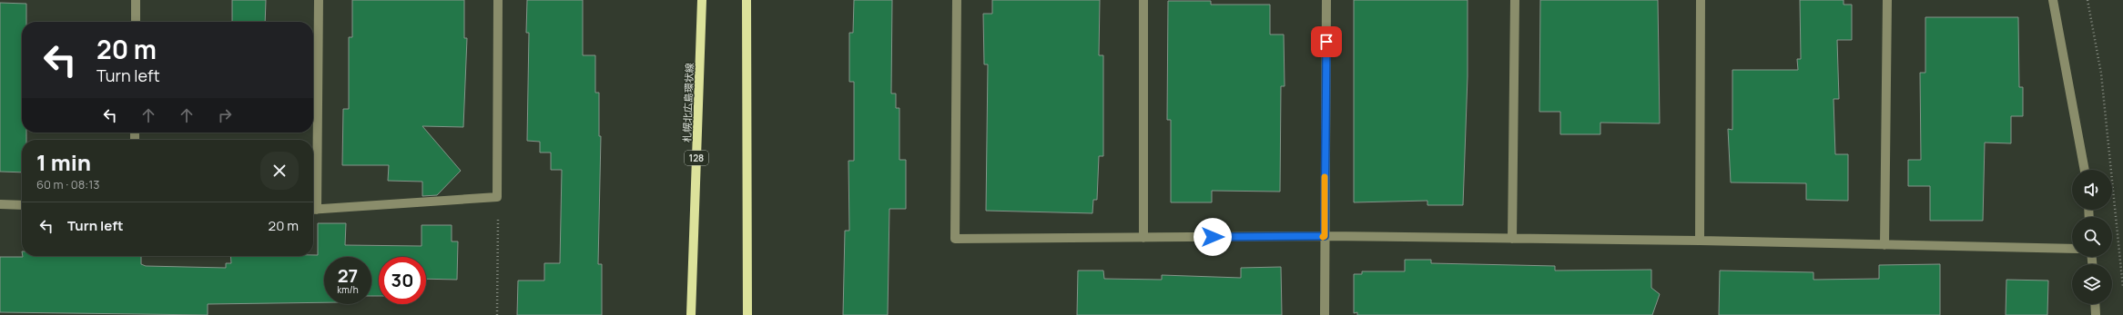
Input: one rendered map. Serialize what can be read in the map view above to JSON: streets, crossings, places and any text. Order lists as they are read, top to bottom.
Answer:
{
  "streets": {
    "main road": ["札幌北広島環状線", "128"]
  },
  "page": {
    "turn": ["20 m", "Turn left"],
    "heading": ["1 min", "60 m · 08:13"],
    "list": [
      {
        "name": "Turn left",
        "value": "20 m"
      }
    ],
    "speed": "27 km/h",
    "limit": "30"
  }
}
